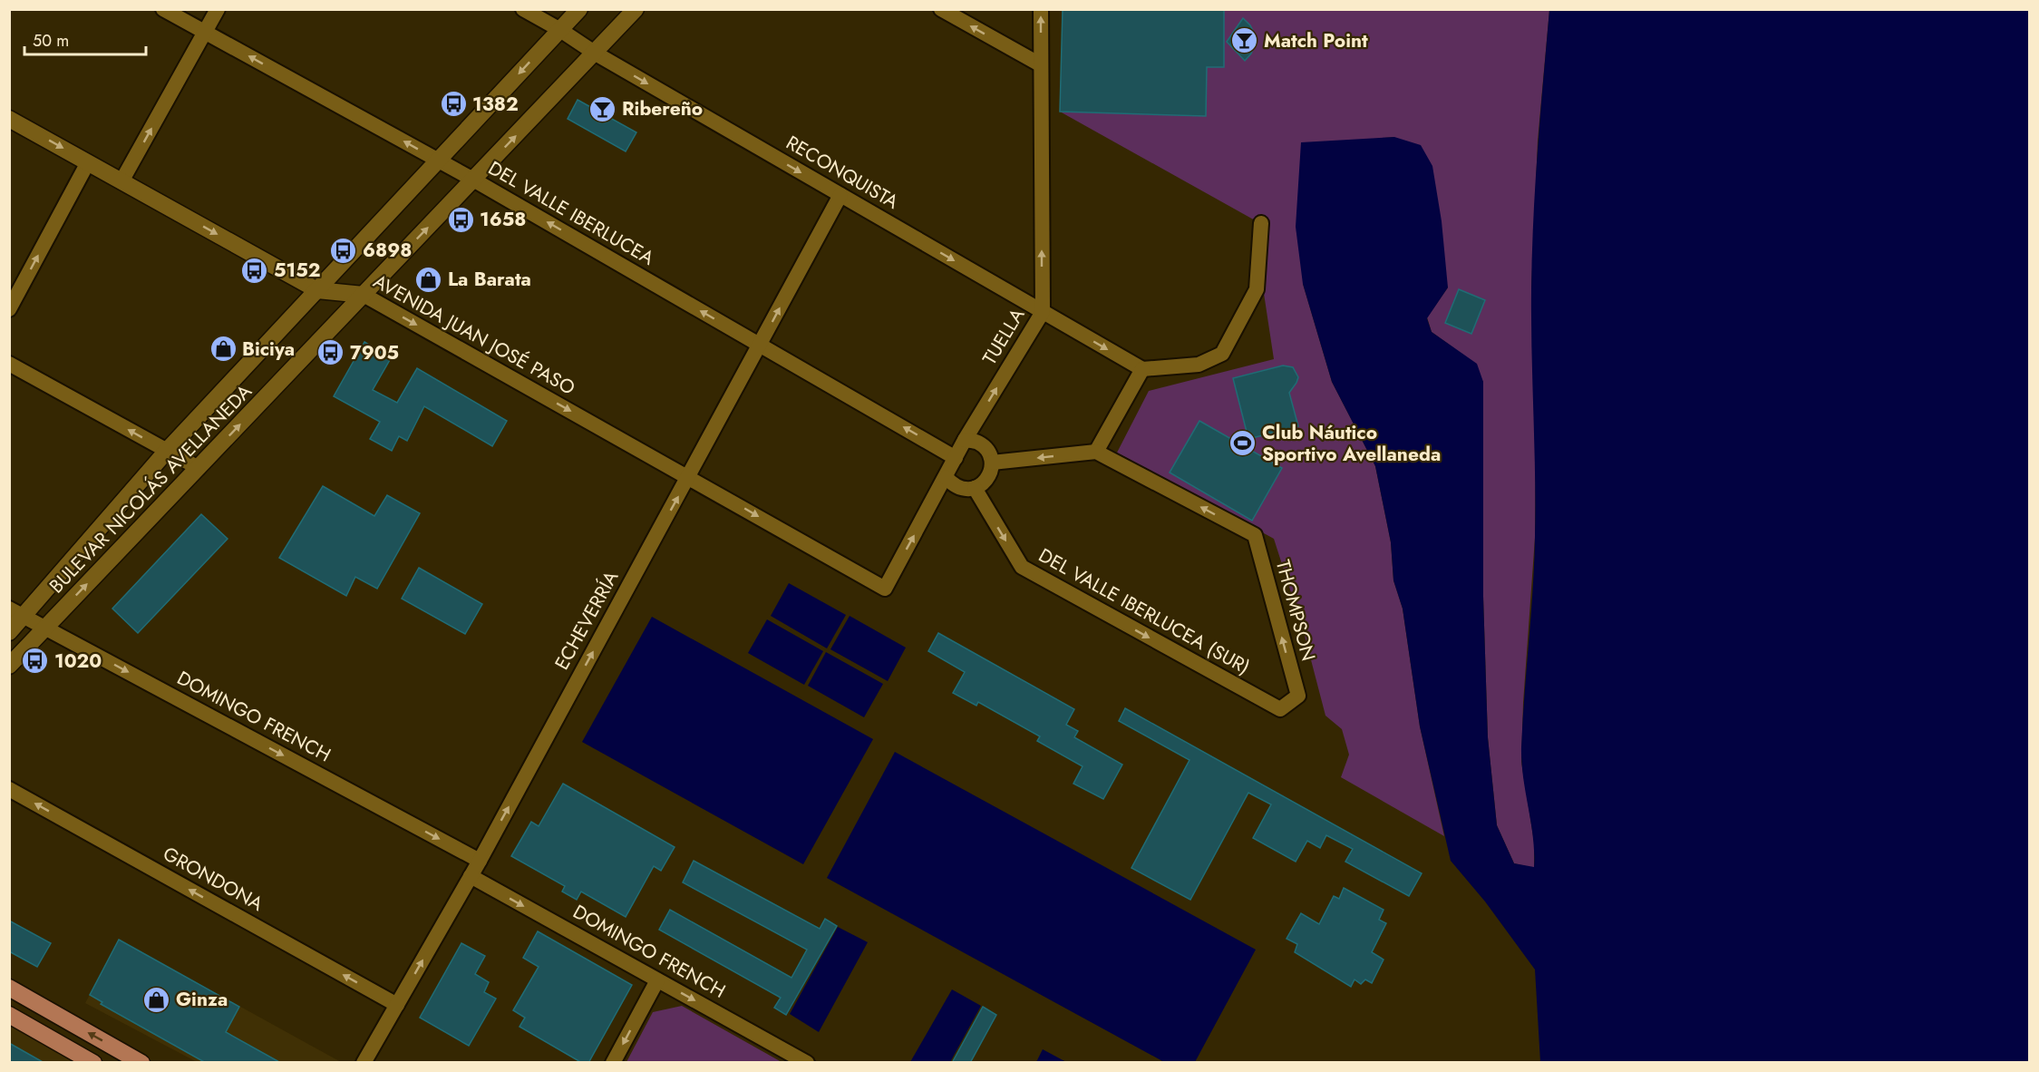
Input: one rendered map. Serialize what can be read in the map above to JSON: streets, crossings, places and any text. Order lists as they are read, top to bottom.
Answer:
{
  "streets": {
    "main road": ["AVENIDA JUAN JOSÉ PASO", "BULEVAR NICOLÁS AVELLANEDA"],
    "street": [
      "RECONQUISTA",
      "DEL VALLE IBERLUCEA",
      "TUELLA",
      "THOMPSON",
      "DEL VALLE IBERLUCEA (SUR)",
      "ECHEVERRÍA",
      "DOMINGO FRENCH",
      "GRONDONA"
    ]
  },
  "crossings": [
    ["RECONQUISTA", "TUELLA"],
    ["RECONQUISTA", "BULEVAR NICOLÁS AVELLANEDA"],
    ["RECONQUISTA", "ECHEVERRÍA"],
    ["DEL VALLE IBERLUCEA", "TUELLA"],
    ["DEL VALLE IBERLUCEA", "BULEVAR NICOLÁS AVELLANEDA"],
    ["DEL VALLE IBERLUCEA", "DEL VALLE IBERLUCEA (SUR)"],
    ["DEL VALLE IBERLUCEA", "ECHEVERRÍA"],
    ["AVENIDA JUAN JOSÉ PASO", "TUELLA"],
    ["AVENIDA JUAN JOSÉ PASO", "BULEVAR NICOLÁS AVELLANEDA"],
    ["AVENIDA JUAN JOSÉ PASO", "ECHEVERRÍA"],
    ["TUELLA", "DEL VALLE IBERLUCEA (SUR)"],
    ["BULEVAR NICOLÁS AVELLANEDA", "DOMINGO FRENCH"],
    ["THOMPSON", "DEL VALLE IBERLUCEA (SUR)"],
    ["ECHEVERRÍA", "DOMINGO FRENCH"],
    ["ECHEVERRÍA", "GRONDONA"]
  ],
  "one_way": [
    "RECONQUISTA",
    "DEL VALLE IBERLUCEA",
    "AVENIDA JUAN JOSÉ PASO",
    "TUELLA",
    "THOMPSON",
    "DEL VALLE IBERLUCEA (SUR)",
    "ECHEVERRÍA",
    "DOMINGO FRENCH",
    "GRONDONA"
  ],
  "places": {
    "bar": ["Match Point", "Ribereño"],
    "bus stop": [
      "1382",
      "1658",
      "6898",
      "5152",
      "7905",
      "1020"
    ],
    "shop": ["La Barata", "Biciya", "Ginza"],
    "sports": ["Club Náutico Sportivo Avellaneda"]
  },
  "scale_bar": "50 m"
}
